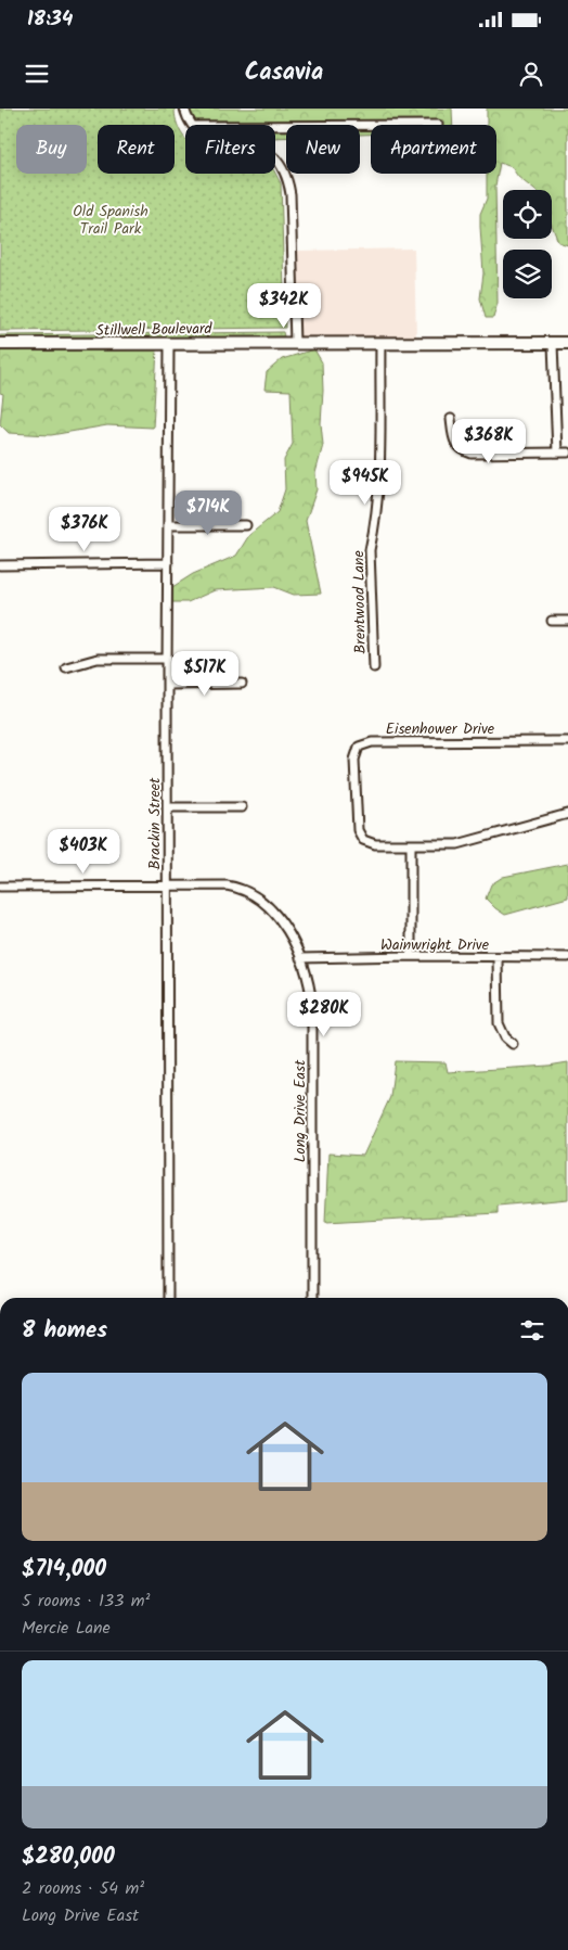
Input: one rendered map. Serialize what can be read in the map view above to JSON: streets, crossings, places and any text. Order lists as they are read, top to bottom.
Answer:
{
  "streets": {
    "street": [
      "Stillwell Boulevard",
      "Brentwood Lane",
      "Eisenhower Drive",
      "Brackin Street",
      "Wainwright Drive",
      "Long Drive East"
    ]
  },
  "crossings": [
    ["Stillwell Boulevard", "Brentwood Lane"],
    ["Stillwell Boulevard", "Brackin Street"],
    ["Brackin Street", "Long Drive East"],
    ["Wainwright Drive", "Long Drive East"]
  ],
  "parks": ["Old Spanish Trail Park"],
  "page": {
    "status": "18:34",
    "header": "Casavia",
    "chip": [
      "Buy",
      "Rent",
      "Filters",
      "New",
      "Apartment"
    ],
    "price": [
      "$342K",
      "$368K",
      "$945K",
      "$714K",
      "$376K",
      "$517K",
      "$403K",
      "$280K"
    ],
    "heading": "8 homes",
    "list": [
      {
        "name": "$714,000",
        "note": "5 rooms · 133 m² · Mercie Lane"
      },
      {
        "name": "$280,000",
        "note": "2 rooms · 54 m² · Long Drive East"
      }
    ]
  }
}
